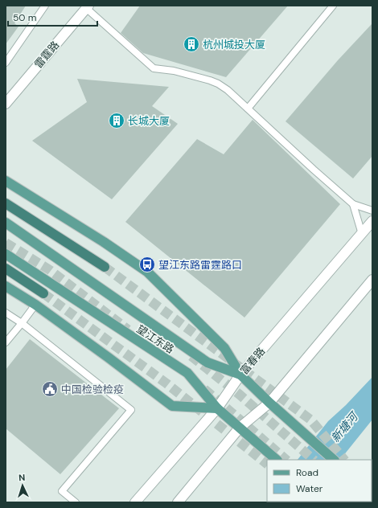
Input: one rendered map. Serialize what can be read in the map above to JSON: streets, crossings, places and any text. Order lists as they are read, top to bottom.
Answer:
{
  "streets": {
    "main road": ["望江东路"],
    "street": ["雷霆路", "富春路"]
  },
  "crossings": [
    ["望江东路", "富春路"]
  ],
  "water": ["新塘河"],
  "places": {
    "building": ["杭州城投大厦", "长城大厦"],
    "bus stop": ["望江东路雷霆路口"],
    "public building": ["中国检验检疫"]
  },
  "legend": ["Road", "Water"],
  "scale_bar": "50 m",
  "north": "top"
}
